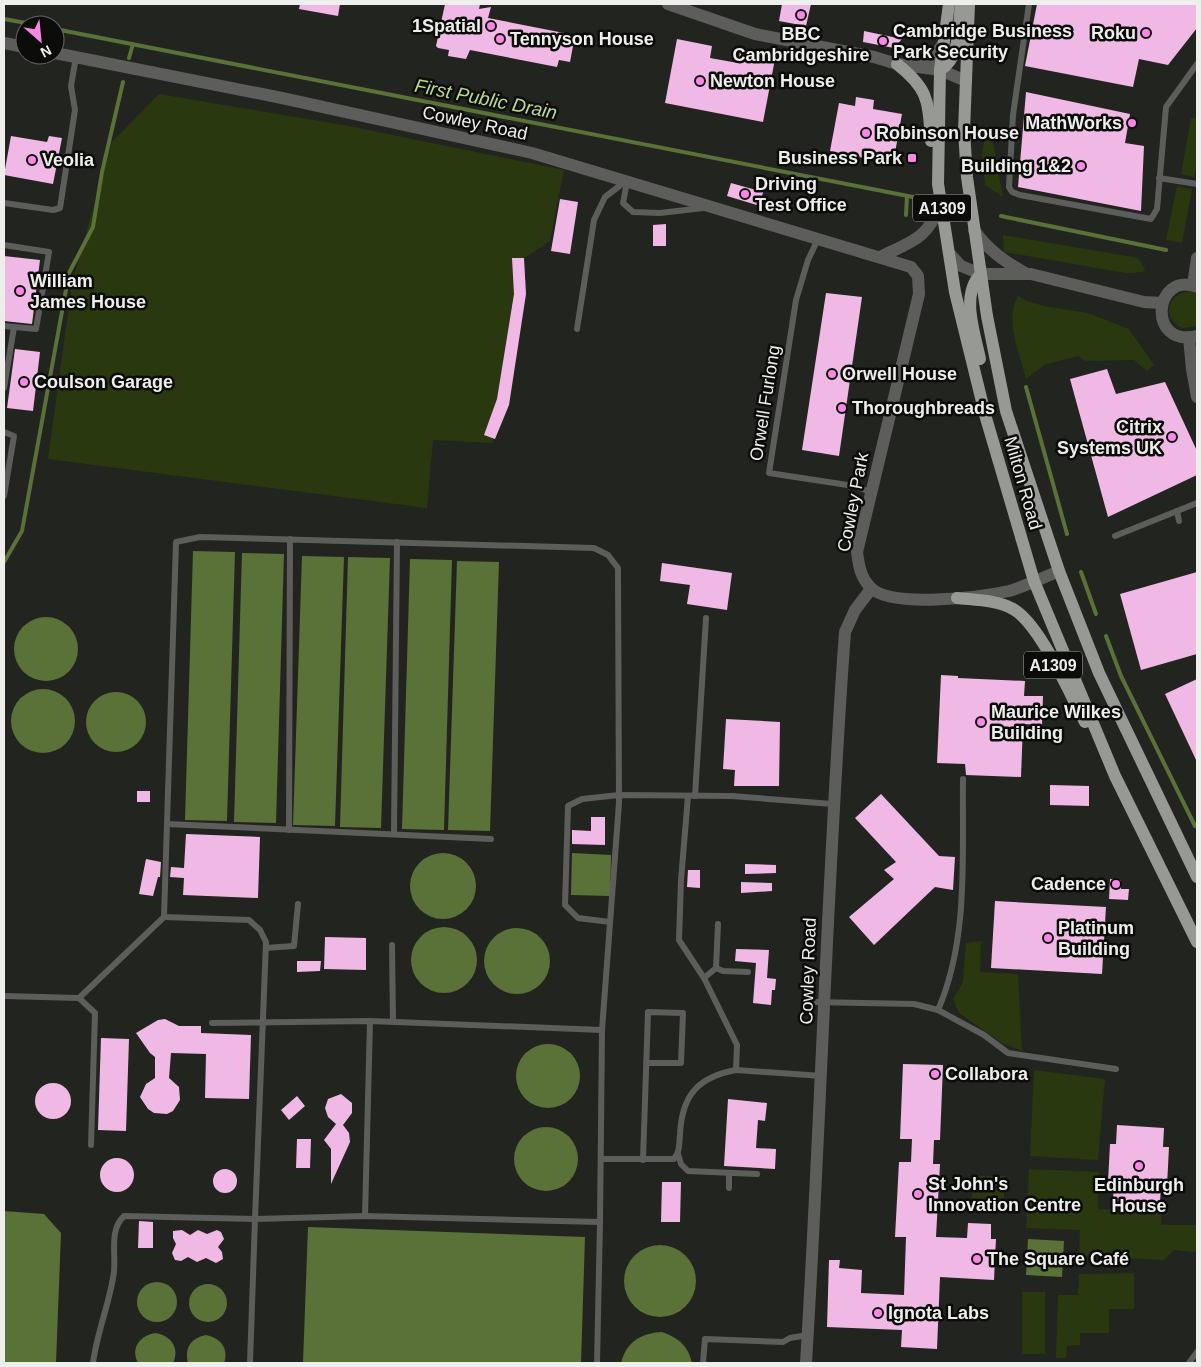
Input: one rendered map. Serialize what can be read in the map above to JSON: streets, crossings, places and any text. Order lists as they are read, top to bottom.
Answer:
{
  "streets": {
    "main road": ["A1309", "Milton Road"],
    "street": ["Cowley Road", "Cowley Park"],
    "lane": ["Orwell Furlong"]
  },
  "crossings": [
    ["Cowley Road", "Orwell Furlong"],
    ["Cowley Road", "Cowley Park"],
    ["A1309", "Milton Road"],
    ["Orwell Furlong", "Cowley Park"]
  ],
  "water": ["First Public Drain"],
  "places": {
    "other": [
      "BBC Cambridgeshire",
      "1Spatial",
      "Roku",
      "Tennyson House",
      "Cambridge Business Park Security",
      "Newton House",
      "MathWorks",
      "Robinson House",
      "Veolia",
      "Building 1&2",
      "Driving Test Office",
      "William James House",
      "Orwell House",
      "Coulson Garage",
      "Thoroughbreads",
      "Citrix Systems UK",
      "Maurice Wilkes Building",
      "Cadence",
      "Platinum Building",
      "Collabora",
      "Edinburgh House",
      "St John's Innovation Centre",
      "The Square Café",
      "Ignota Labs"
    ],
    "transit": ["Business Park"]
  },
  "north": "bottom right"
}
